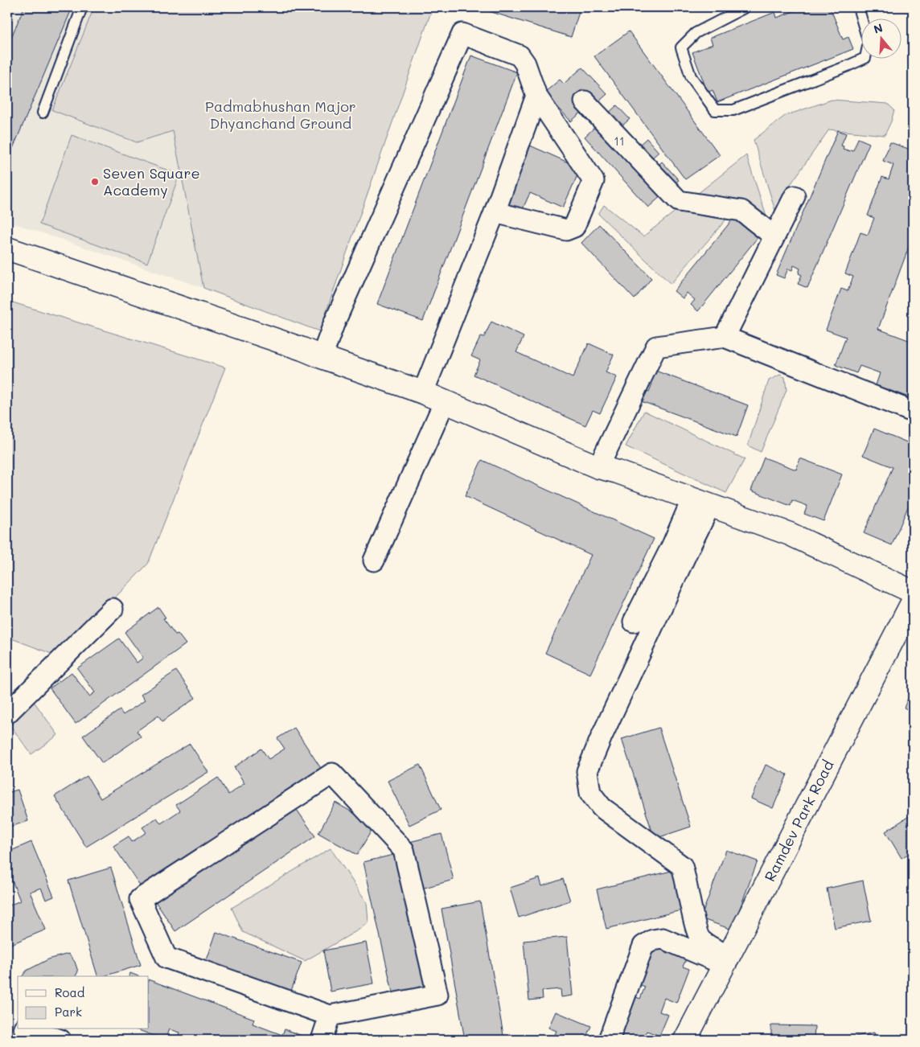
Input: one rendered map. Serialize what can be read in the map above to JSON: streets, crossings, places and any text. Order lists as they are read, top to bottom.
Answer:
{
  "streets": {
    "street": ["Ramdev Park Road"]
  },
  "parks": ["Padmabhushan Major Dhyanchand Ground"],
  "places": ["Seven Square Academy"],
  "house_numbers": ["11"],
  "legend": ["Road", "Park"],
  "north": "top"
}
